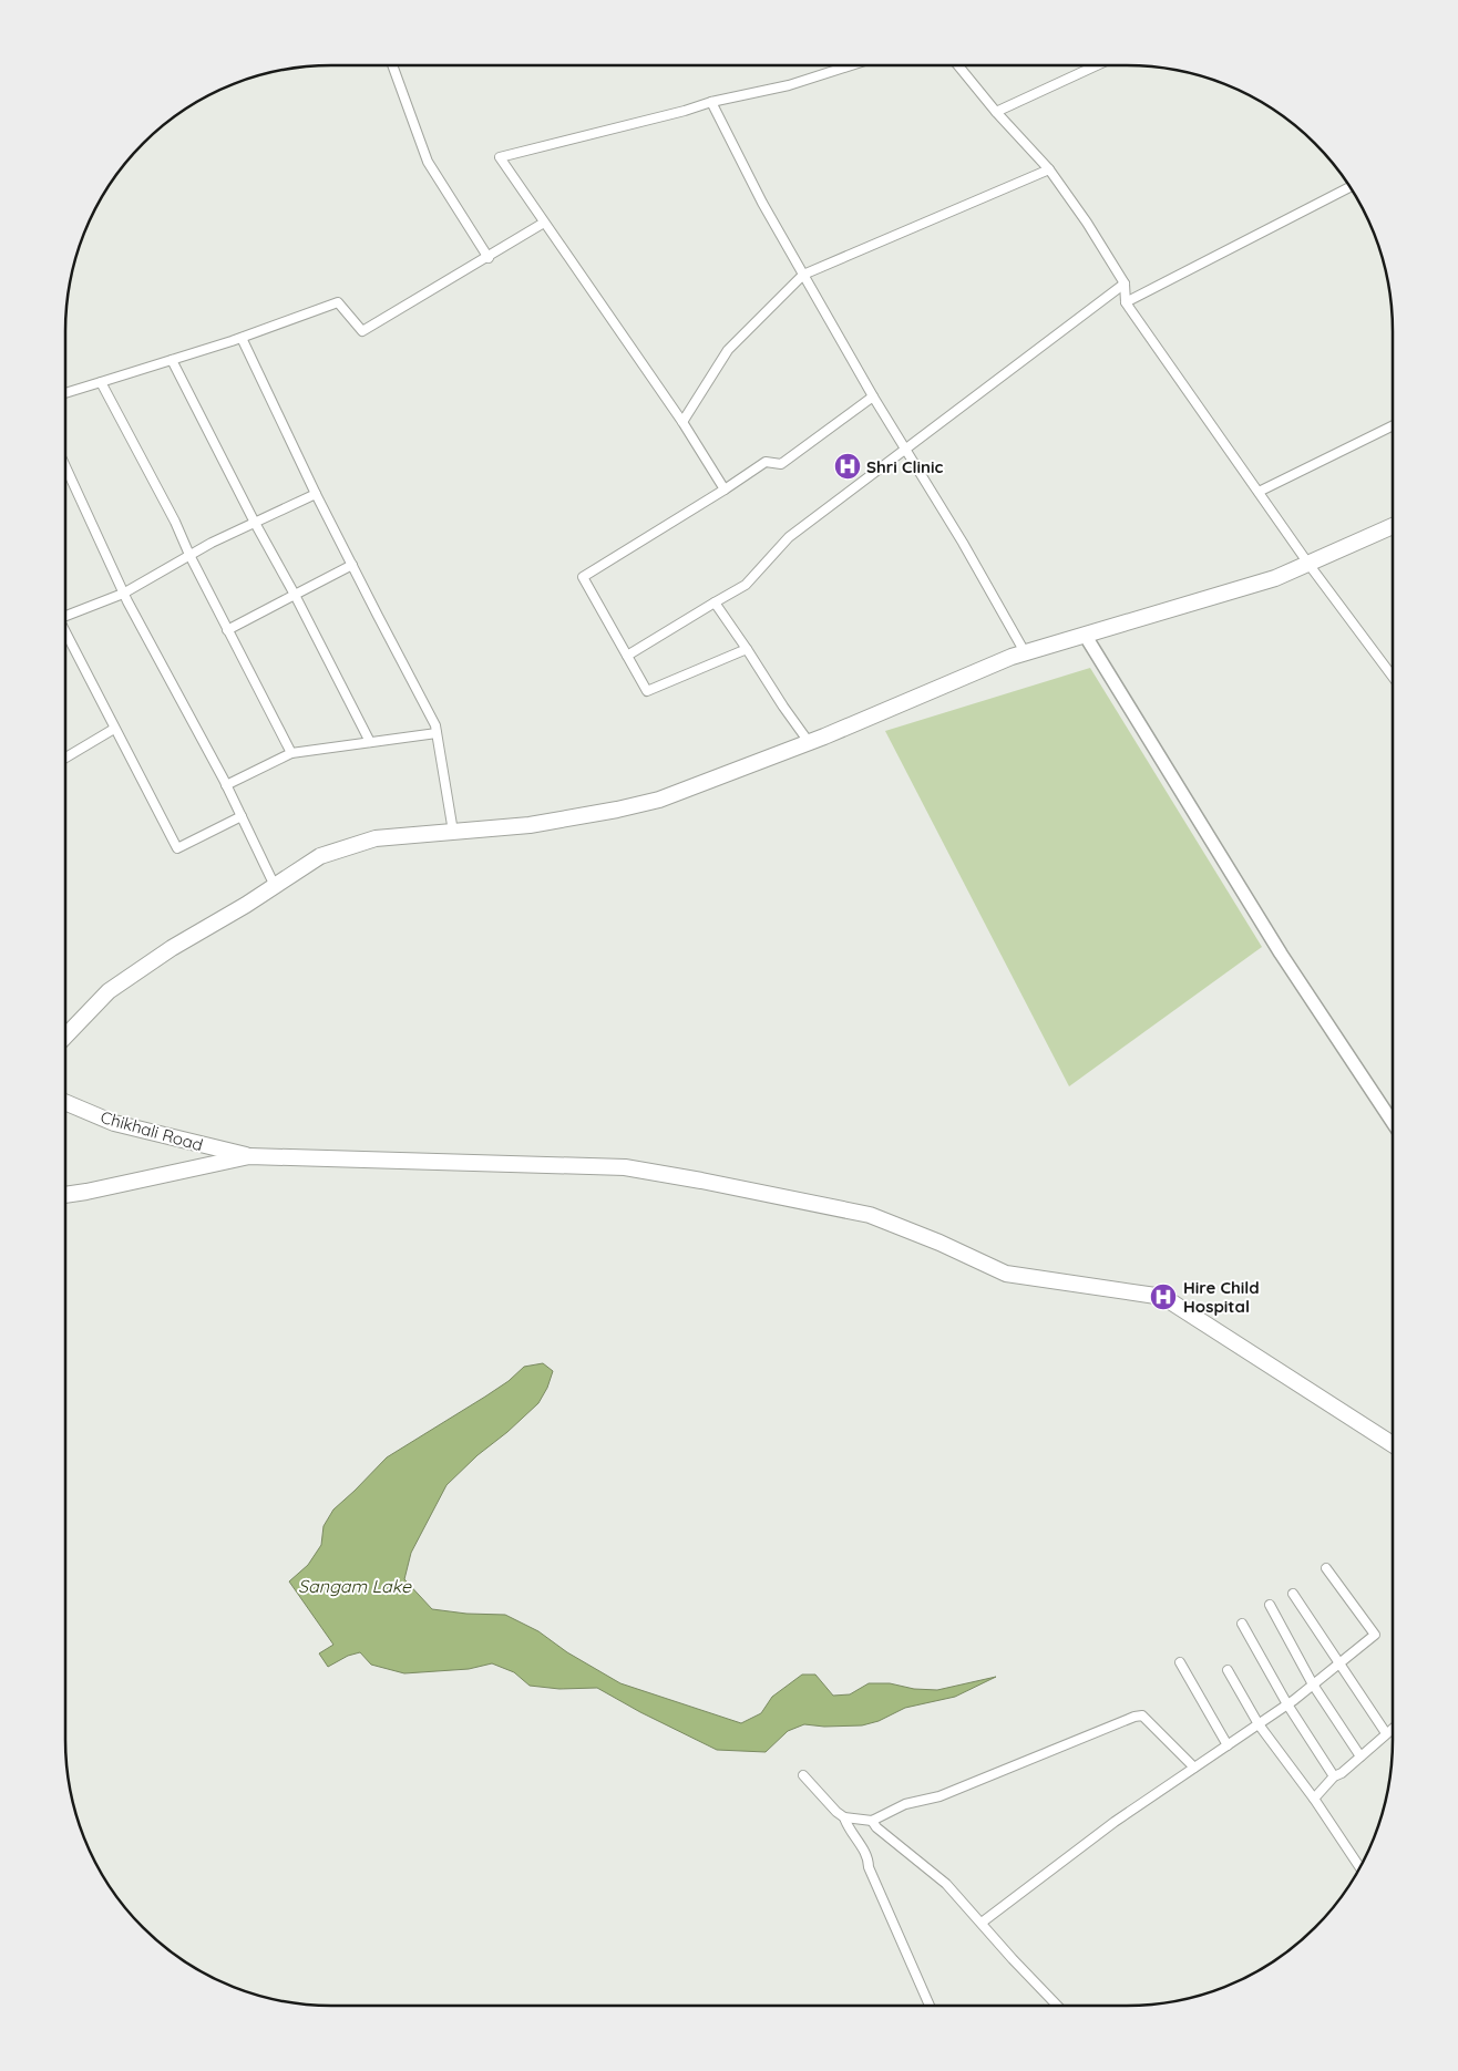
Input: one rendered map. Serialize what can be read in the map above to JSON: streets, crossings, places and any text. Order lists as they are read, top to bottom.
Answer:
{
  "streets": {
    "highway": ["Chikhali Road"]
  },
  "water": ["Sangam Lake"],
  "places": {
    "hospital": ["Shri Clinic", "Hire Child Hospital"]
  }
}
